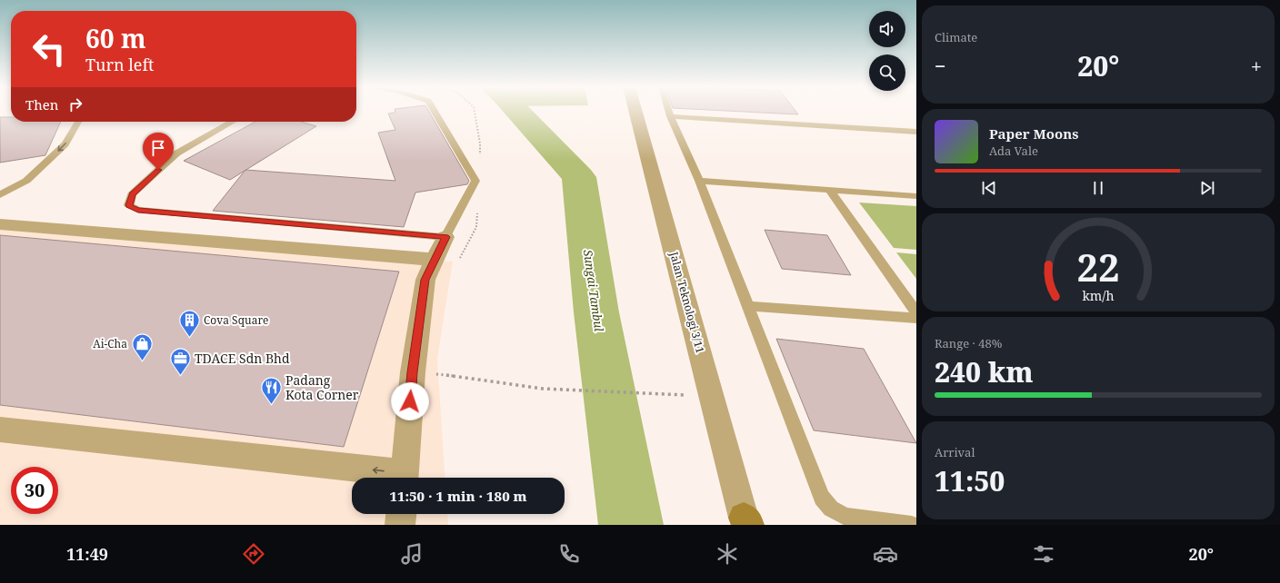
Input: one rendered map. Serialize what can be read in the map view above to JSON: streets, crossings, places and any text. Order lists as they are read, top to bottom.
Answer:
{
  "streets": {
    "street": ["Jalan Teknologi 3/11"]
  },
  "water": ["Sungai Tambul"],
  "places": {
    "building": ["Cova Square"],
    "shop": ["Ai-Cha"],
    "office": ["TDACE Sdn Bhd"],
    "restaurant": ["Padang Kota Corner"]
  },
  "page": {
    "tile": [
      "Climate",
      ["Range · 48%", "240 km"],
      ["Arrival", "11:50"]
    ],
    "turn": ["60 m", "Turn left"],
    "heat": ["−", "20°", "+"],
    "then": "Then",
    "song": ["Paper Moons", "Ada Vale"],
    "limit": "30",
    "trip": "11:50 · 1 min · 180 m",
    "tabs": ["11:49", "20°"],
    "gauge": ["22", "km/h"]
  }
}
